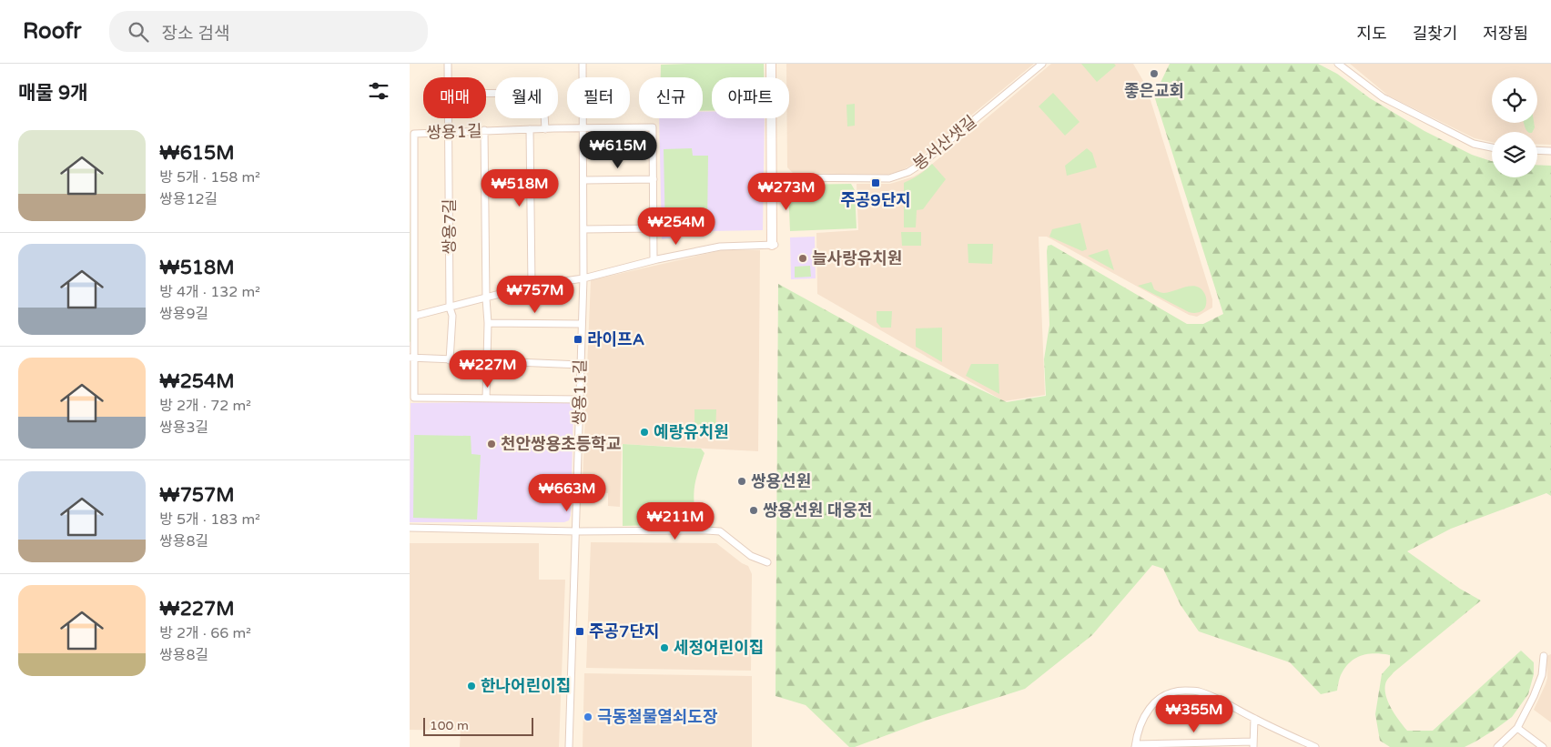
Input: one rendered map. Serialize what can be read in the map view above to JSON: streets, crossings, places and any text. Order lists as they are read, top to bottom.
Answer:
{
  "streets": {
    "street": [
      "쌍용1길",
      "봉서산샛길",
      "쌍용7길",
      "쌍용11길"
    ]
  },
  "crossings": [
    ["쌍용1길", "쌍용7길"],
    ["쌍용1길", "쌍용11길"]
  ],
  "places": {
    "other": [
      "좋은교회",
      "늘사랑유치원",
      "예랑유치원",
      "천안쌍용초등학교",
      "쌍용선원",
      "쌍용선원 대웅전",
      "세정어린이집",
      "한나어린이집",
      "극동철물열쇠도장"
    ],
    "transit": ["주공9단지", "라이프A", "주공7단지"]
  },
  "scale_bar": "100 m",
  "page": {
    "header": "Roofr",
    "search": "장소 검색",
    "nav": ["지도", "길찾기", "저장됨"],
    "heading": "매물 9개",
    "chip": [
      "매매",
      "월세",
      "필터",
      "신규",
      "아파트"
    ],
    "list": [
      {
        "name": "₩615M",
        "note": "방 5개 · 158 m² · 쌍용12길"
      },
      {
        "name": "₩518M",
        "note": "방 4개 · 132 m² · 쌍용9길"
      },
      {
        "name": "₩254M",
        "note": "방 2개 · 72 m² · 쌍용3길"
      },
      {
        "name": "₩757M",
        "note": "방 5개 · 183 m² · 쌍용8길"
      },
      {
        "name": "₩227M",
        "note": "방 2개 · 66 m² · 쌍용8길"
      }
    ],
    "price": [
      "₩615M",
      "₩518M",
      "₩273M",
      "₩254M",
      "₩757M",
      "₩227M",
      "₩663M",
      "₩211M",
      "₩355M"
    ],
    "scale": "100 m"
  }
}
